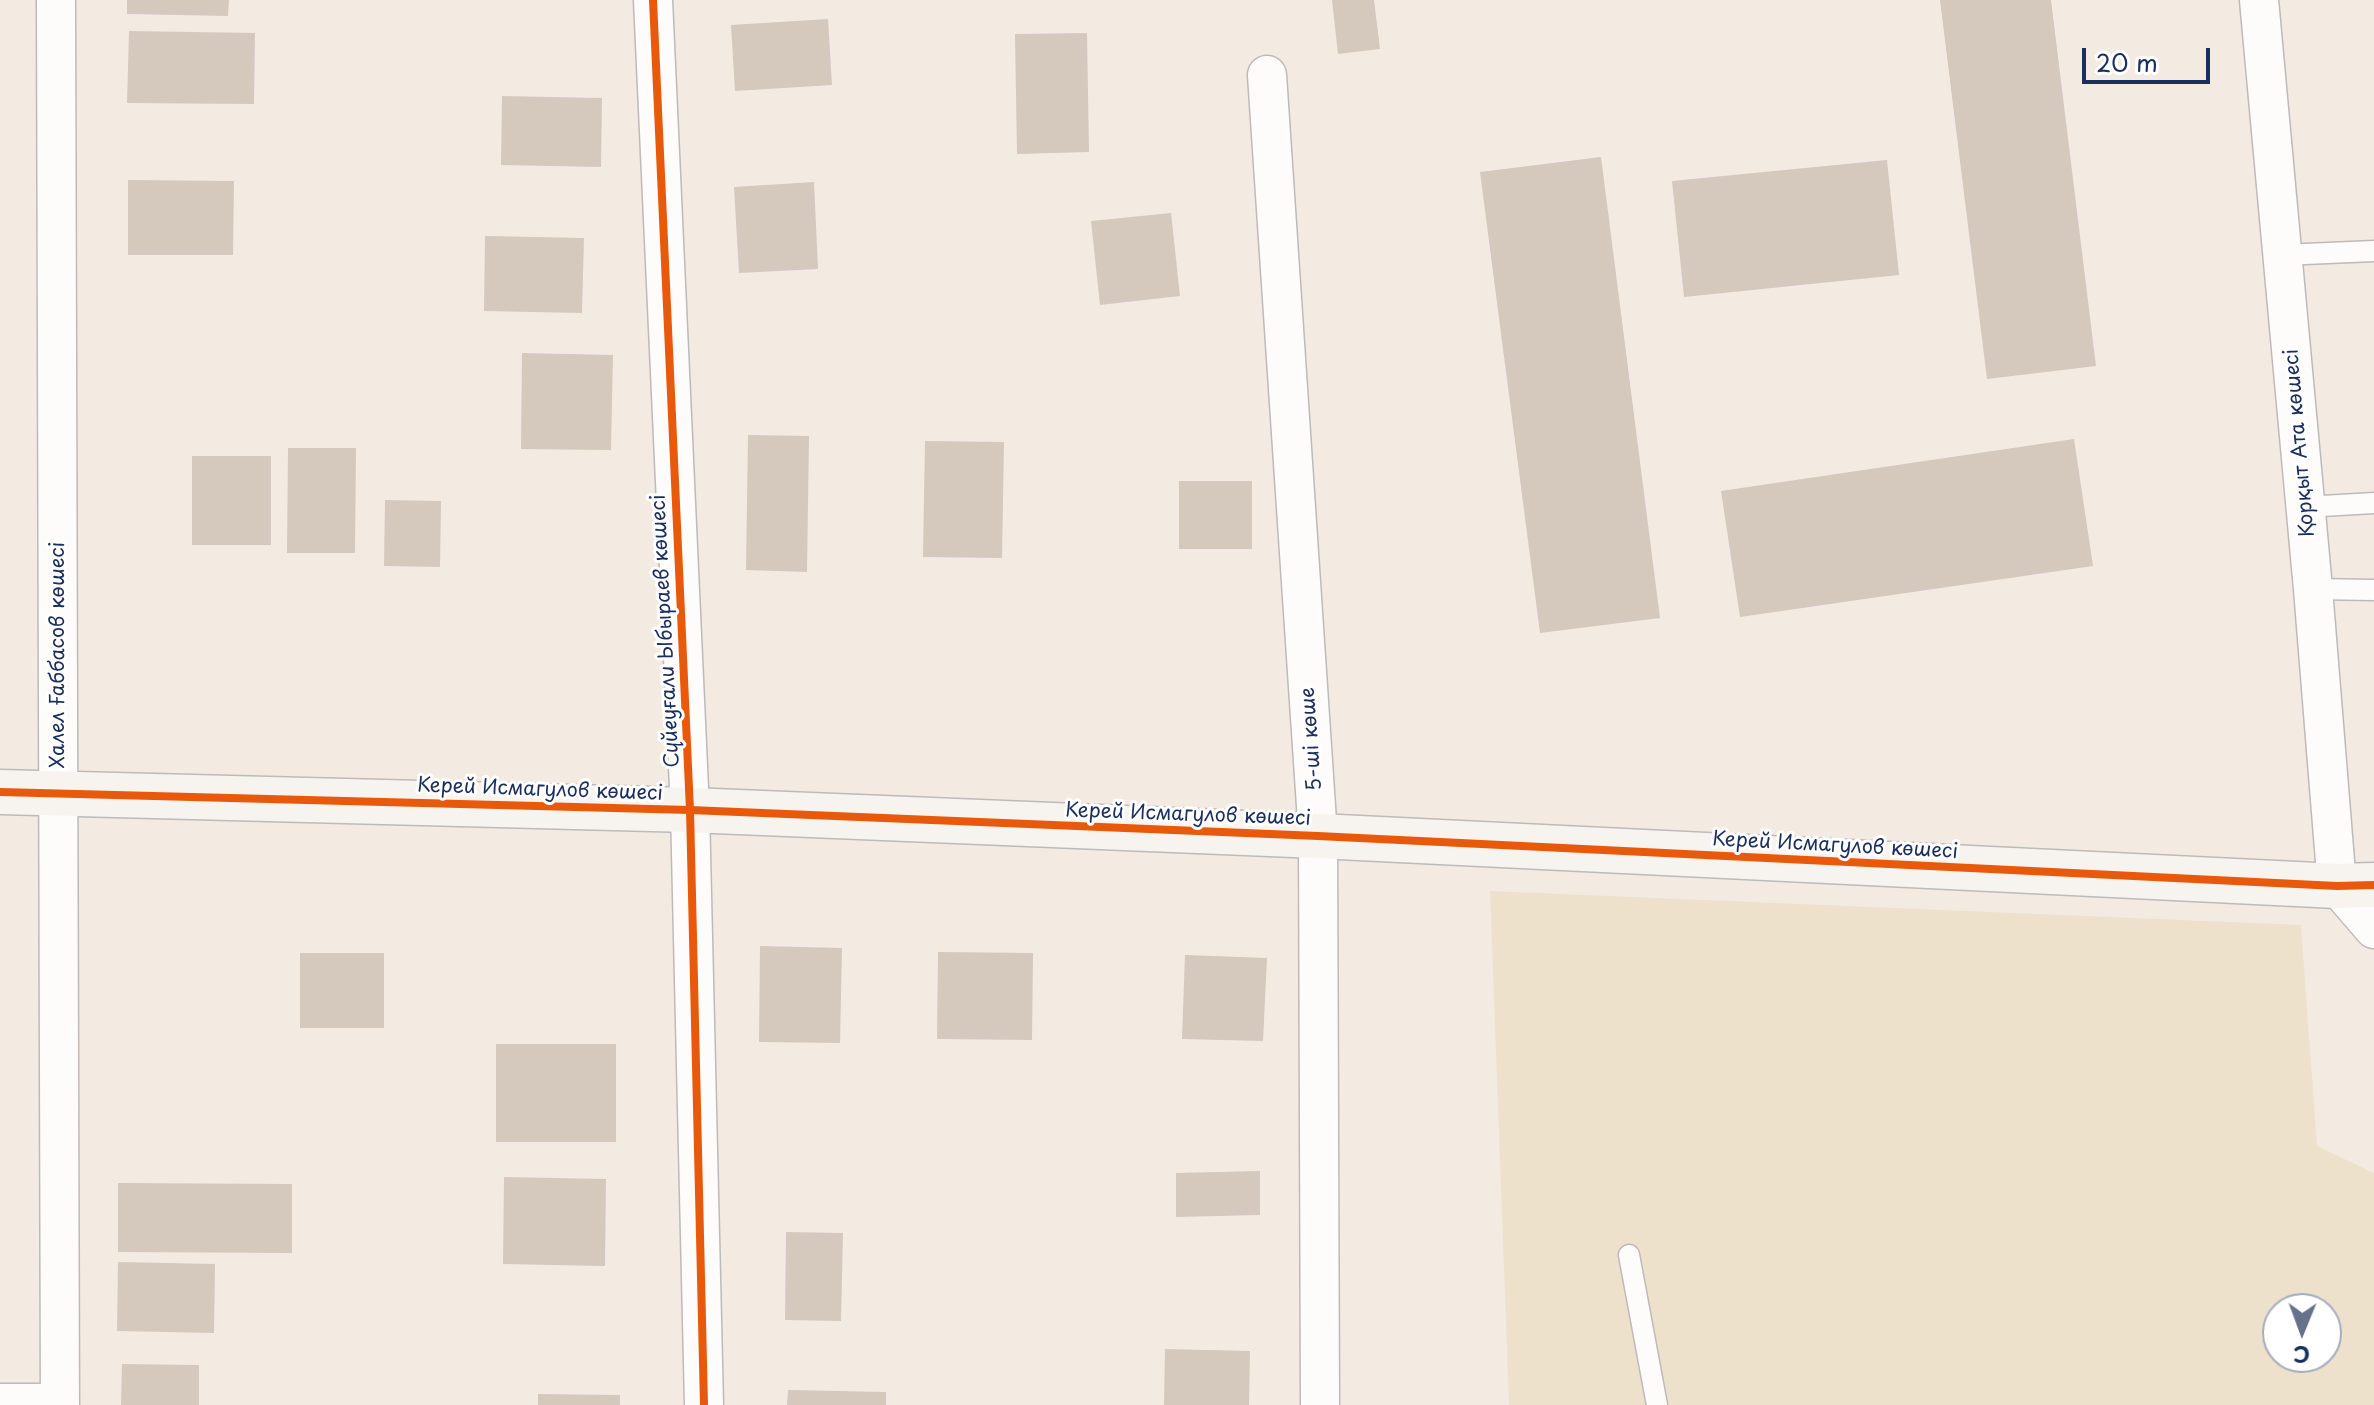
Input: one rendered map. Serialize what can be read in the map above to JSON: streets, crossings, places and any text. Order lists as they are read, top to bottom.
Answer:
{
  "streets": {
    "street": [
      "Қорқыт Ата көшесi",
      "Сүйеуғали Ыбыраев көшесi",
      "Халел Ғаббасов көшесі",
      "5-шi көше",
      "Керей Исмагулов көшесі"
    ]
  },
  "crossings": [
    ["Қорқыт Ата көшесi", "Керей Исмагулов көшесі"],
    ["Сүйеуғали Ыбыраев көшесi", "Керей Исмагулов көшесі"],
    ["Халел Ғаббасов көшесі", "Керей Исмагулов көшесі"],
    ["5-шi көше", "Керей Исмагулов көшесі"]
  ],
  "scale_bar": "20 m",
  "north": "bottom"
}
